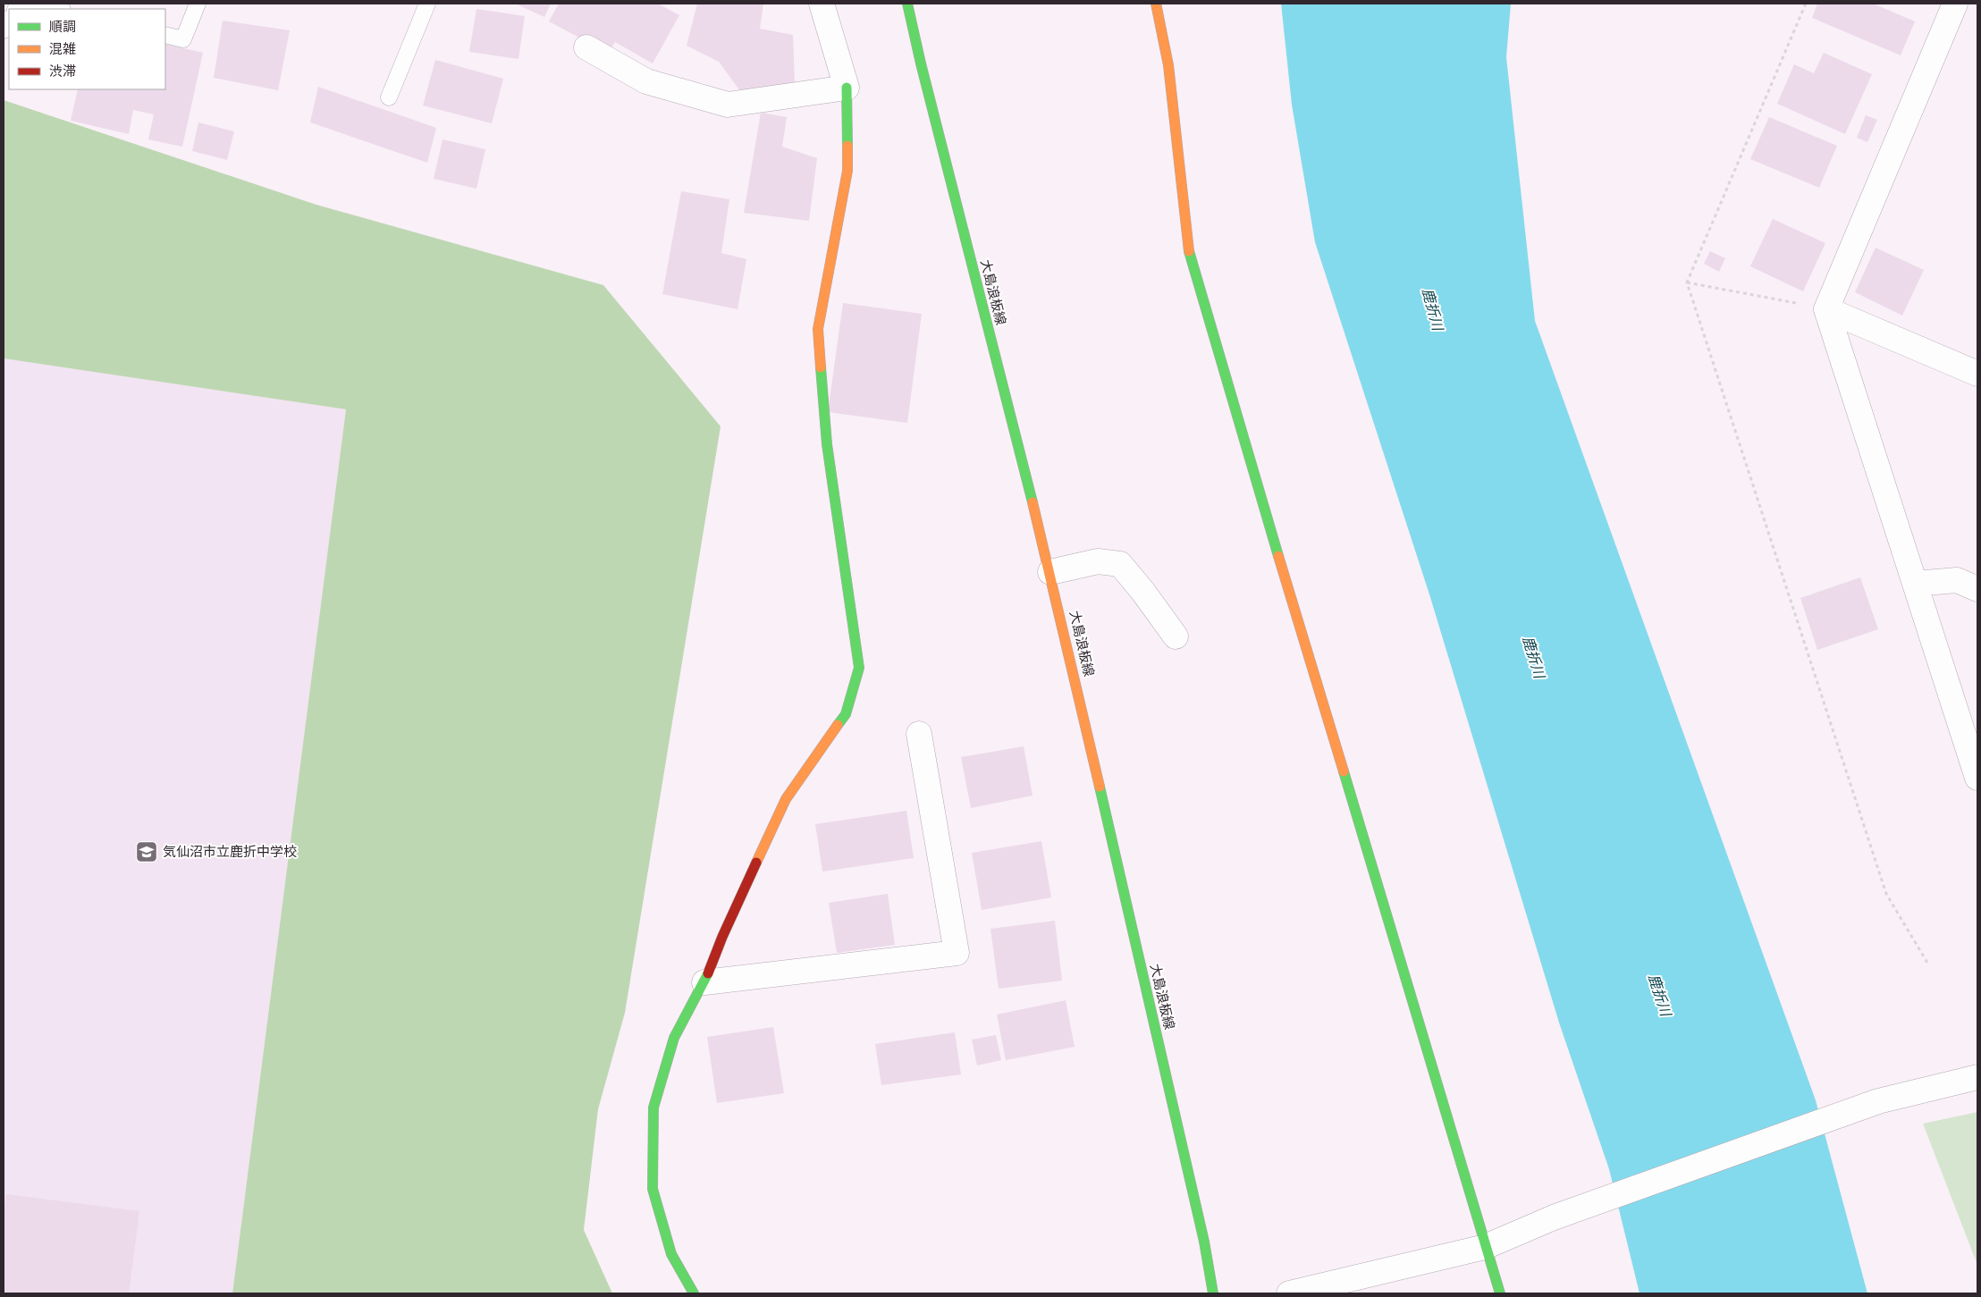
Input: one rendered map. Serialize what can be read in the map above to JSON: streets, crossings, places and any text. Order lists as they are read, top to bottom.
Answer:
{
  "streets": {
    "street": ["大島浪板線"]
  },
  "water": ["鹿折川"],
  "places": {
    "school or university": ["気仙沼市立鹿折中学校"]
  },
  "legend": ["順調", "混雑", "渋滞"]
}
